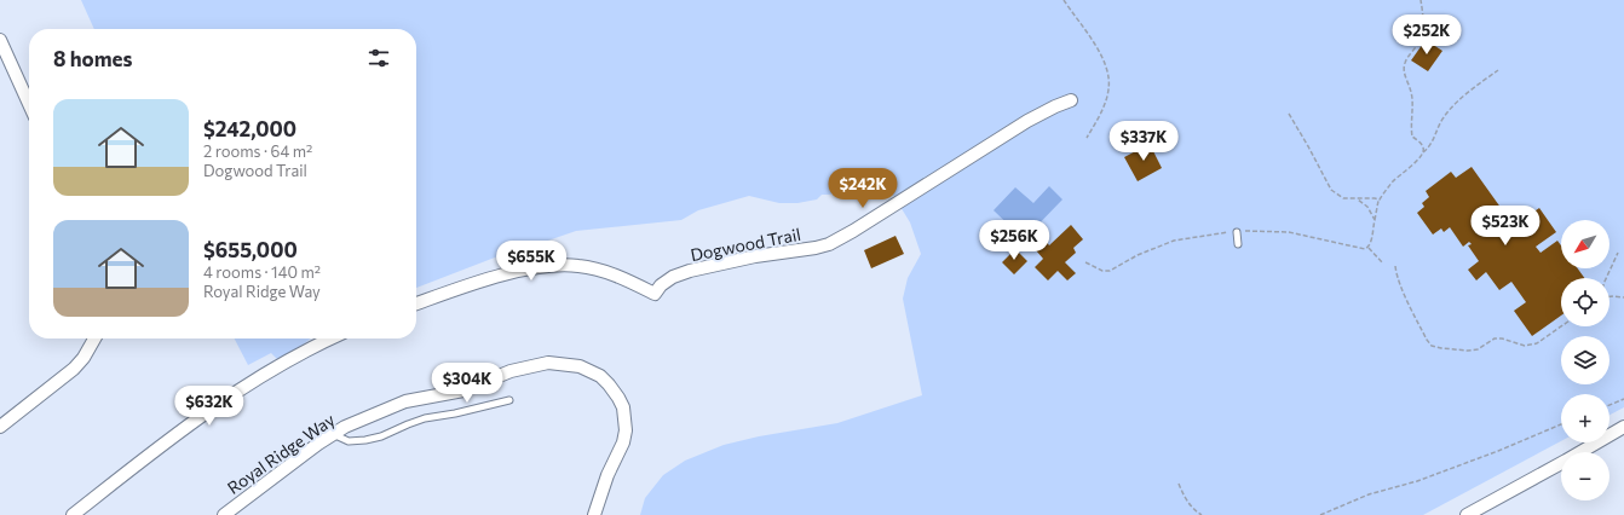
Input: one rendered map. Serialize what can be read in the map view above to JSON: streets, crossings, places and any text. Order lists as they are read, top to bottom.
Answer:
{
  "streets": {
    "street": ["Dogwood Trail", "Royal Ridge Way"]
  },
  "north": "bottom left",
  "page": {
    "price": [
      "$252K",
      "$337K",
      "$242K",
      "$523K",
      "$256K",
      "$655K",
      "$304K",
      "$632K"
    ],
    "heading": "8 homes",
    "list": [
      {
        "name": "$242,000",
        "note": "2 rooms · 64 m² · Dogwood Trail"
      },
      {
        "name": "$655,000",
        "note": "4 rooms · 140 m² · Royal Ridge Way"
      }
    ],
    "map_buttons": ["+", "−"]
  }
}
